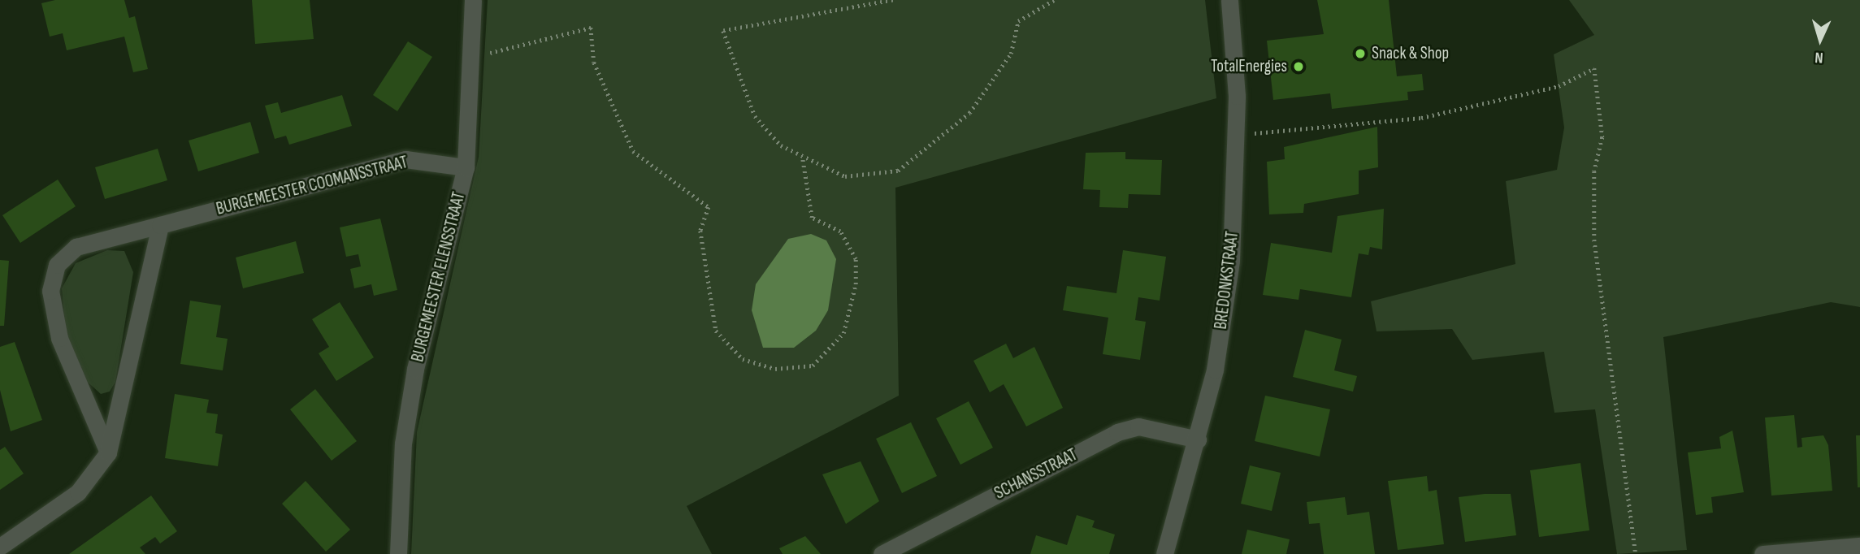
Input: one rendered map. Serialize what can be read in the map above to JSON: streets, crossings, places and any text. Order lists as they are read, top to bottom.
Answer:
{
  "streets": {
    "street": [
      "BURGEMEESTER COOMANSSTRAAT",
      "BURGEMEESTER ELENSSTRAAT",
      "BREDONKSTRAAT",
      "SCHANSSTRAAT"
    ]
  },
  "crossings": [
    ["BURGEMEESTER COOMANSSTRAAT", "BURGEMEESTER ELENSSTRAAT"],
    ["BREDONKSTRAAT", "SCHANSSTRAAT"]
  ],
  "places": ["Snack & Shop", "TotalEnergies"],
  "north": "bottom"
}
